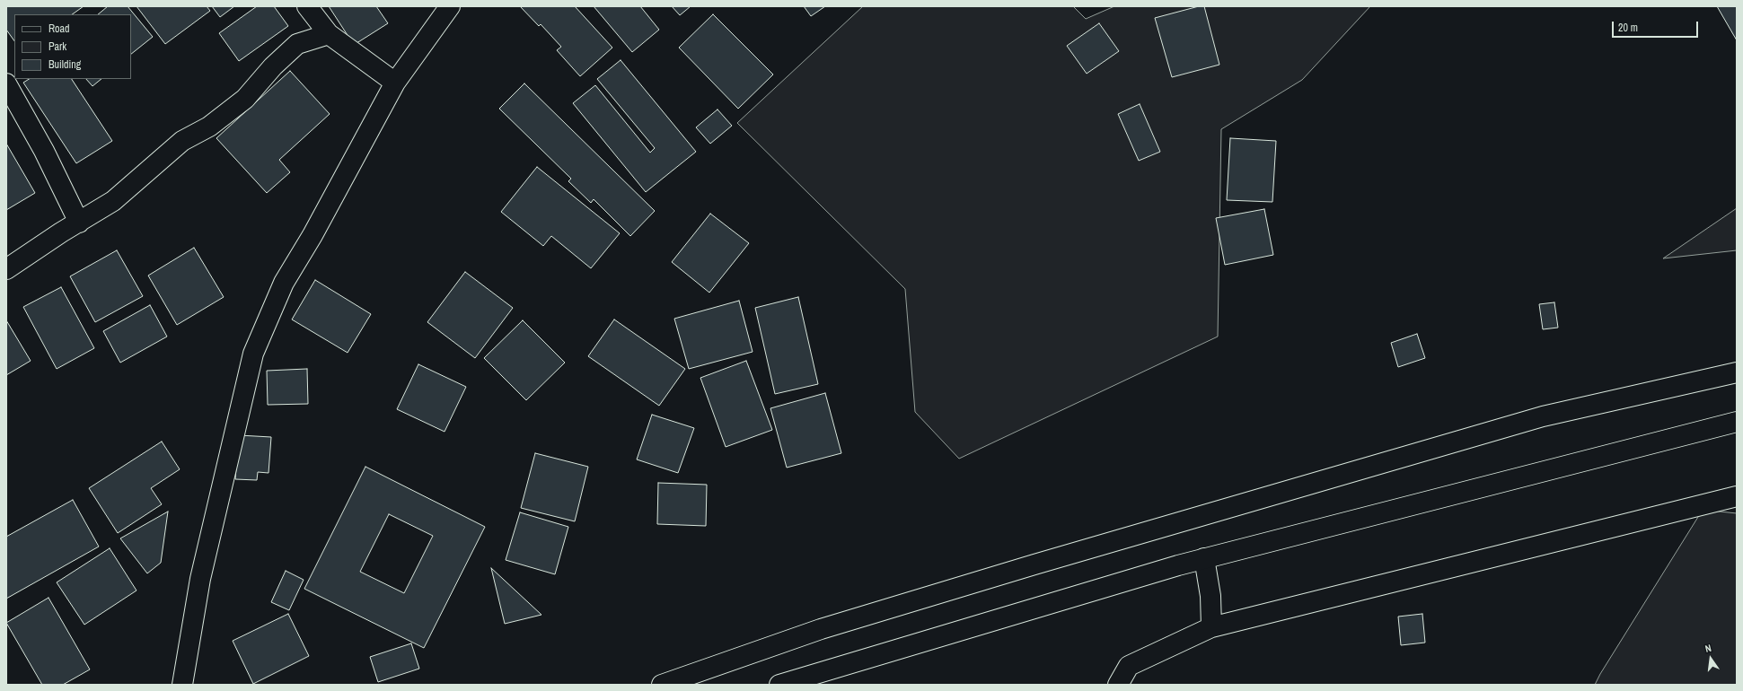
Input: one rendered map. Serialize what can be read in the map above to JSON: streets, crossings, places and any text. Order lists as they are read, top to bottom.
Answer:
{
  "legend": ["Road", "Park", "Building"],
  "scale_bar": "20 m",
  "north": "top"
}
